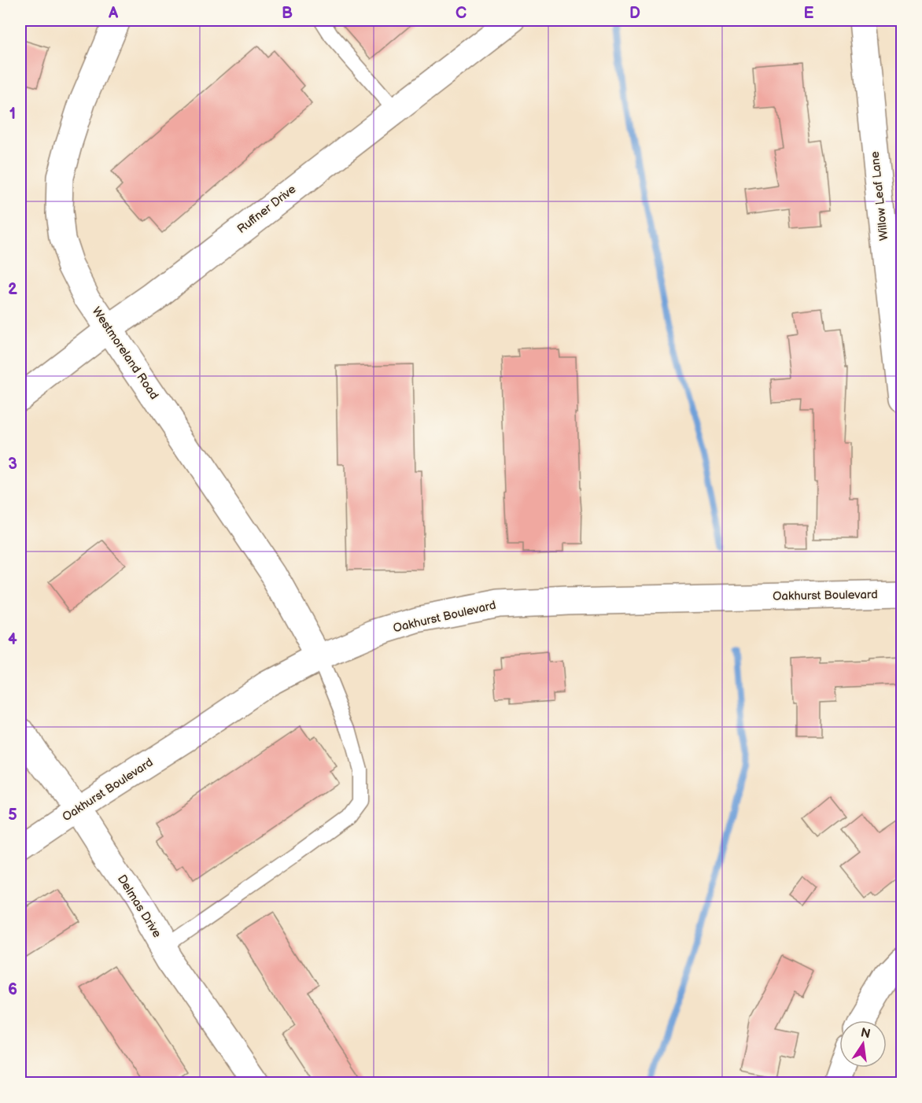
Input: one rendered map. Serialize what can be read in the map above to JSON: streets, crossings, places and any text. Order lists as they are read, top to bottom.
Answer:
{
  "streets": {
    "street": [
      "Willow Leaf Lane",
      "Ruffner Drive",
      "Westmoreland Road",
      "Oakhurst Boulevard",
      "Delmas Drive"
    ]
  },
  "crossings": [
    ["Ruffner Drive", "Westmoreland Road"],
    ["Westmoreland Road", "Oakhurst Boulevard"],
    ["Oakhurst Boulevard", "Delmas Drive"]
  ],
  "north": "top",
  "grid": {
    "columns": [
      "A",
      "B",
      "C",
      "D",
      "E"
    ],
    "rows": [
      "1",
      "2",
      "3",
      "4",
      "5",
      "6"
    ]
  }
}
